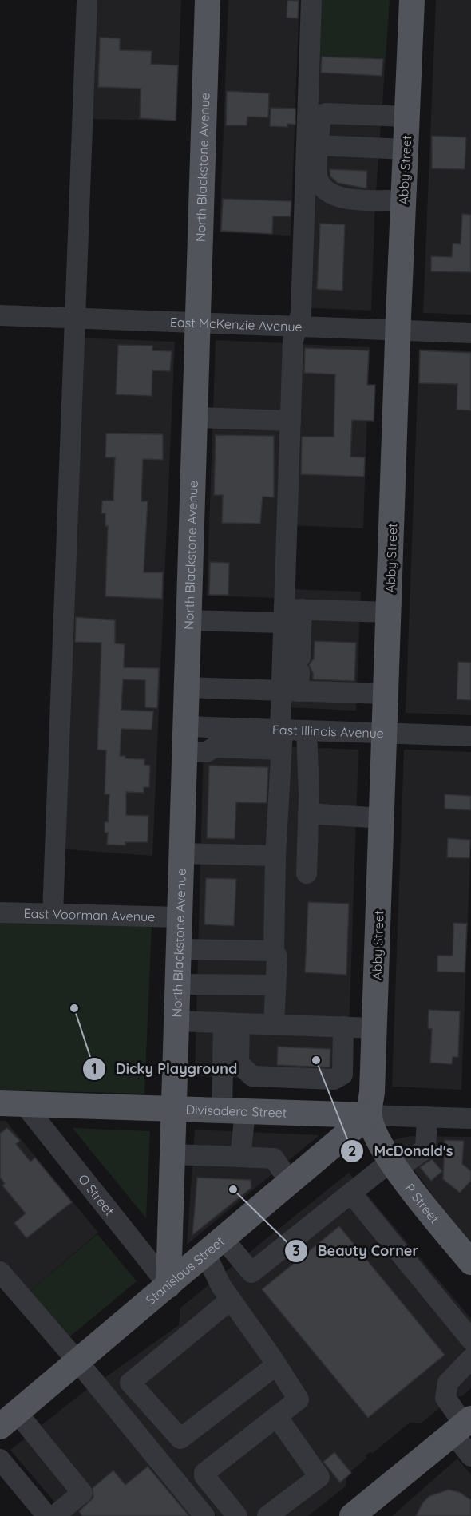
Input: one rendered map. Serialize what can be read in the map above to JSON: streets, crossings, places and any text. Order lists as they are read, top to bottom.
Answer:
{
  "streets": {
    "main road": [
      "North Blackstone Avenue",
      "Abby Street",
      "Divisadero Street",
      "P Street",
      "Stanislaus Street"
    ],
    "street": [
      "East McKenzie Avenue",
      "East Illinois Avenue",
      "East Voorman Avenue",
      "O Street"
    ]
  },
  "crossings": [
    ["North Blackstone Avenue", "East McKenzie Avenue"],
    ["North Blackstone Avenue", "East Illinois Avenue"],
    ["North Blackstone Avenue", "East Voorman Avenue"],
    ["North Blackstone Avenue", "Divisadero Street"],
    ["North Blackstone Avenue", "O Street"],
    ["North Blackstone Avenue", "Stanislaus Street"],
    ["Abby Street", "East McKenzie Avenue"],
    ["Abby Street", "East Illinois Avenue"],
    ["Abby Street", "Divisadero Street"],
    ["Abby Street", "P Street"],
    ["Abby Street", "Stanislaus Street"],
    ["Divisadero Street", "O Street"],
    ["Divisadero Street", "P Street"],
    ["Divisadero Street", "Stanislaus Street"],
    ["O Street", "Stanislaus Street"],
    ["P Street", "Stanislaus Street"]
  ],
  "places": ["Dicky Playground", "McDonald's", "Beauty Corner"]
}
